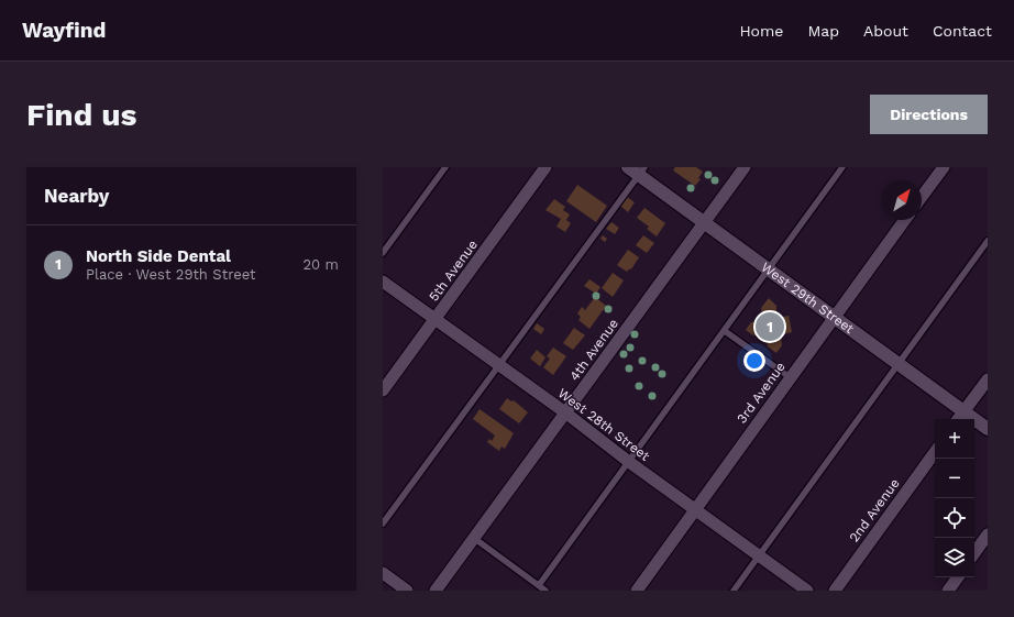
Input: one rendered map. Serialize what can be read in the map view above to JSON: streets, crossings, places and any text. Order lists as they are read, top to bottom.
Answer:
{
  "streets": {
    "street": [
      "5th Avenue",
      "West 29th Street",
      "4th Avenue",
      "3rd Avenue",
      "West 28th Street",
      "2nd Avenue"
    ]
  },
  "crossings": [
    ["5th Avenue", "West 28th Street"],
    ["West 29th Street", "4th Avenue"],
    ["West 29th Street", "3rd Avenue"],
    ["4th Avenue", "West 28th Street"],
    ["3rd Avenue", "West 28th Street"]
  ],
  "north": "top right",
  "page": {
    "header": "Wayfind",
    "nav": [
      "Home",
      "Map",
      "About",
      "Contact"
    ],
    "buttons": "Directions",
    "title": "Find us",
    "heading": "Nearby",
    "list": [
      {
        "mark": "1",
        "name": "North Side Dental",
        "note": "Place · West 29th Street",
        "value": "20 m"
      }
    ],
    "pins": "1",
    "map_buttons": ["+", "−"]
  }
}
